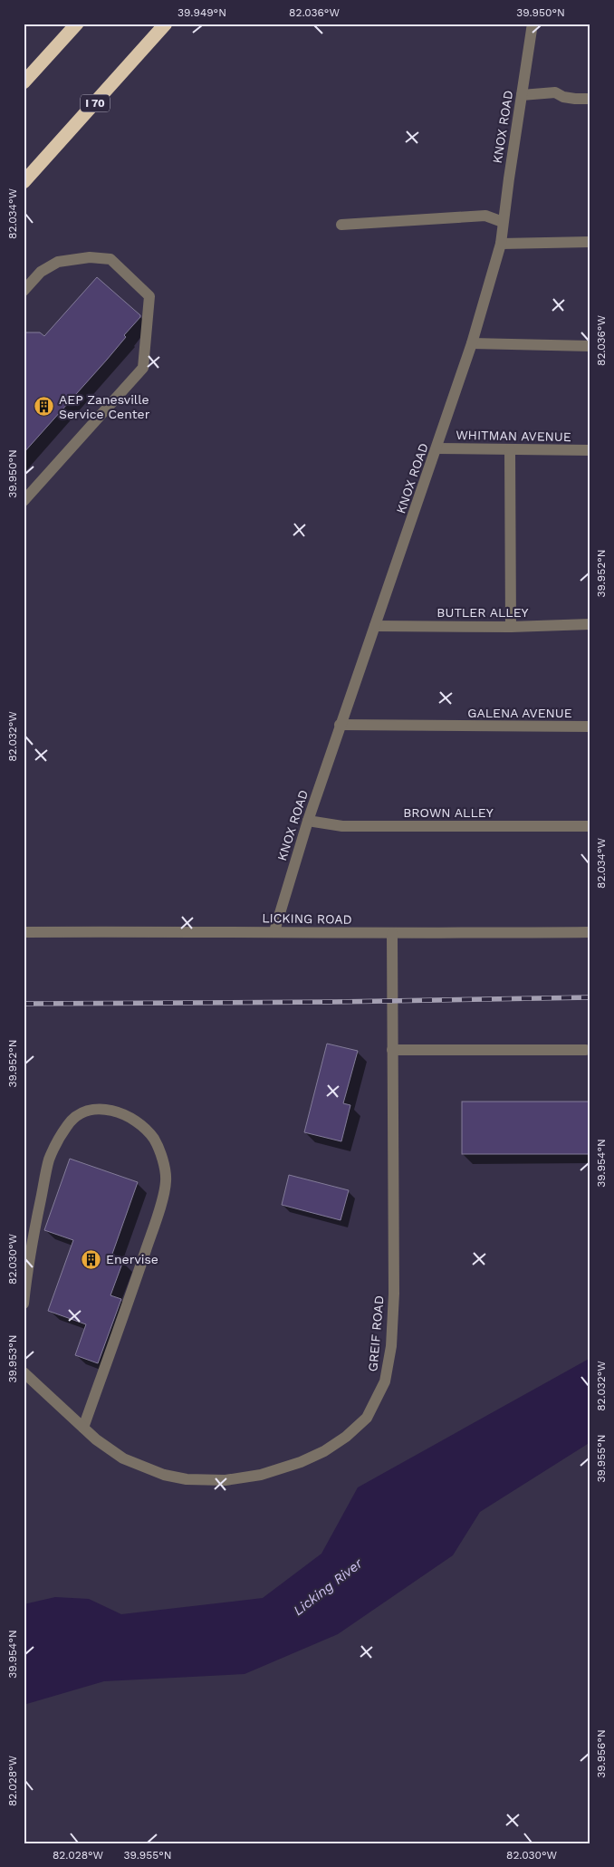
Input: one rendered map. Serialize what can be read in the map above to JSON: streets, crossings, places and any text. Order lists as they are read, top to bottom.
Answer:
{
  "streets": {
    "highway": ["I 70"],
    "street": [
      "KNOX ROAD",
      "WHITMAN AVENUE",
      "BUTLER ALLEY",
      "GALENA AVENUE",
      "BROWN ALLEY",
      "LICKING ROAD",
      "GREIF ROAD"
    ]
  },
  "crossings": [
    ["KNOX ROAD", "WHITMAN AVENUE"],
    ["KNOX ROAD", "BUTLER ALLEY"],
    ["KNOX ROAD", "GALENA AVENUE"],
    ["KNOX ROAD", "BROWN ALLEY"],
    ["KNOX ROAD", "LICKING ROAD"],
    ["LICKING ROAD", "GREIF ROAD"]
  ],
  "water": ["Licking River"],
  "places": {
    "building": ["AEP Zanesville Service Center", "Enervise"]
  },
  "coordinates": [
    "39.949°N",
    "82.036°W",
    "39.950°N",
    "82.034°W",
    "39.952°N",
    "82.032°W",
    "39.954°N",
    "82.030°W",
    "39.953°N",
    "39.955°N",
    "39.956°N",
    "82.028°W"
  ]
}
